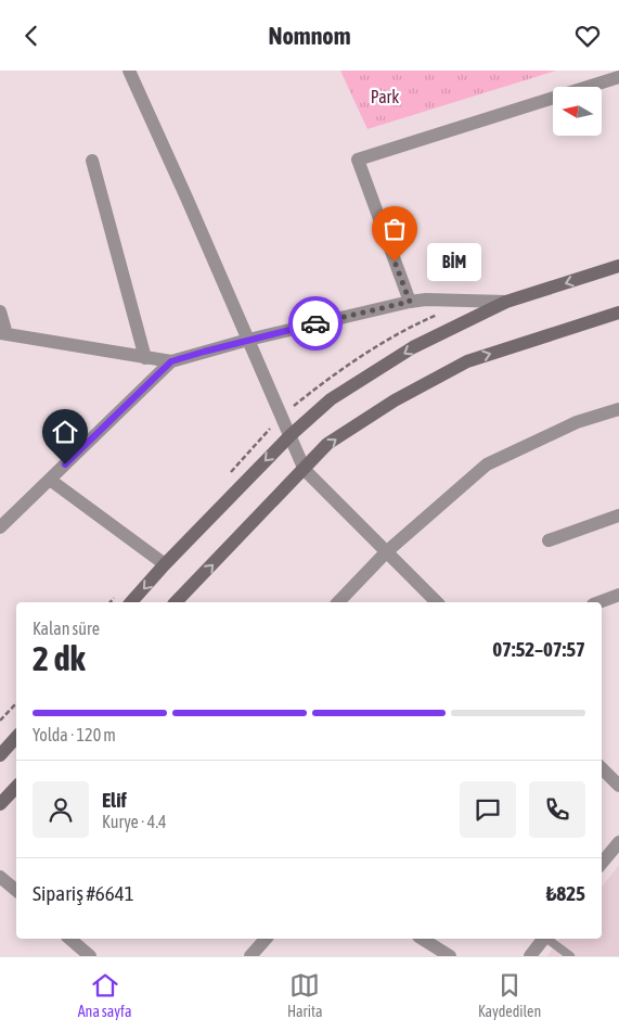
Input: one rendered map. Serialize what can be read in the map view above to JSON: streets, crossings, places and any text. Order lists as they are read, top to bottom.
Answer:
{
  "parks": ["Park"],
  "places": ["BİM"],
  "north": "left",
  "page": {
    "header": "Nomnom",
    "bubble": "BİM",
    "heading": ["2 dk", "Kalan süre", "07:52–07:57"],
    "panel": [
      "Elif",
      "Kurye · 4.4",
      "Sipariş #6641",
      "₺825"
    ],
    "bar": "Yolda · 120 m",
    "tabs": ["Ana sayfa", "Harita", "Kaydedilen"]
  }
}
